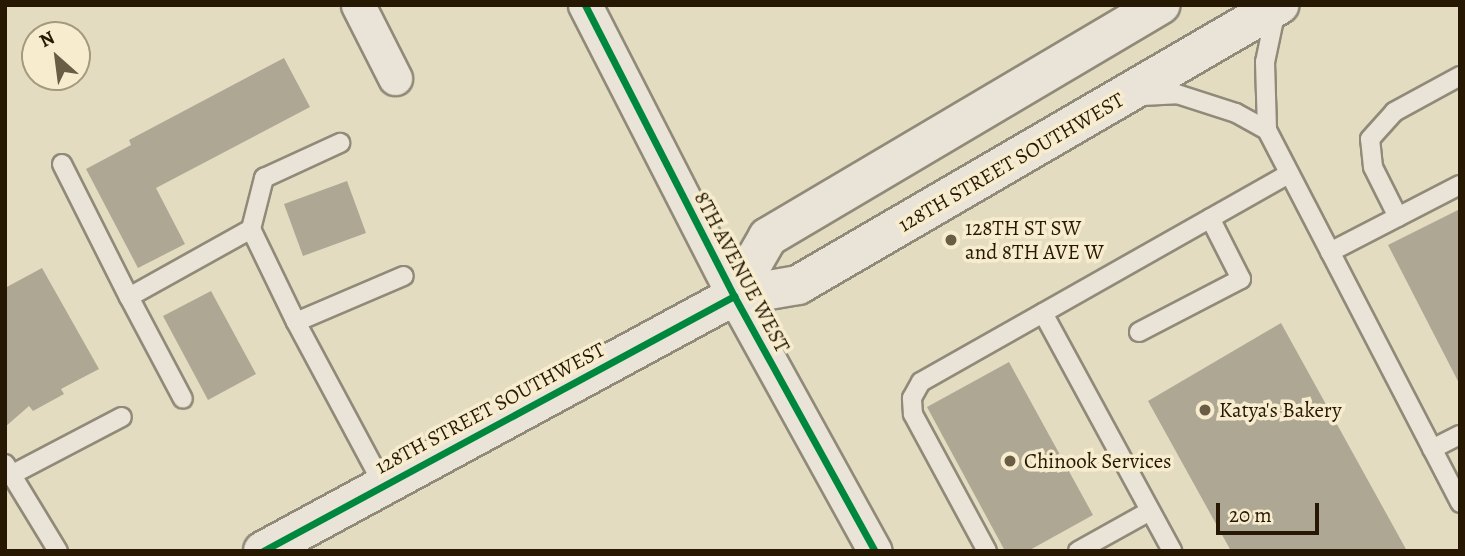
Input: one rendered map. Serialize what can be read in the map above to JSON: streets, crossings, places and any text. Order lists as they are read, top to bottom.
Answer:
{
  "streets": {
    "main road": ["128TH STREET SOUTHWEST"],
    "street": ["8TH AVENUE WEST"]
  },
  "crossings": [
    ["128TH STREET SOUTHWEST", "8TH AVENUE WEST"]
  ],
  "places": ["128TH ST SW and 8TH AVE W", "Katya's Bakery", "Chinook Services"],
  "scale_bar": "20 m",
  "north": "top left"
}
